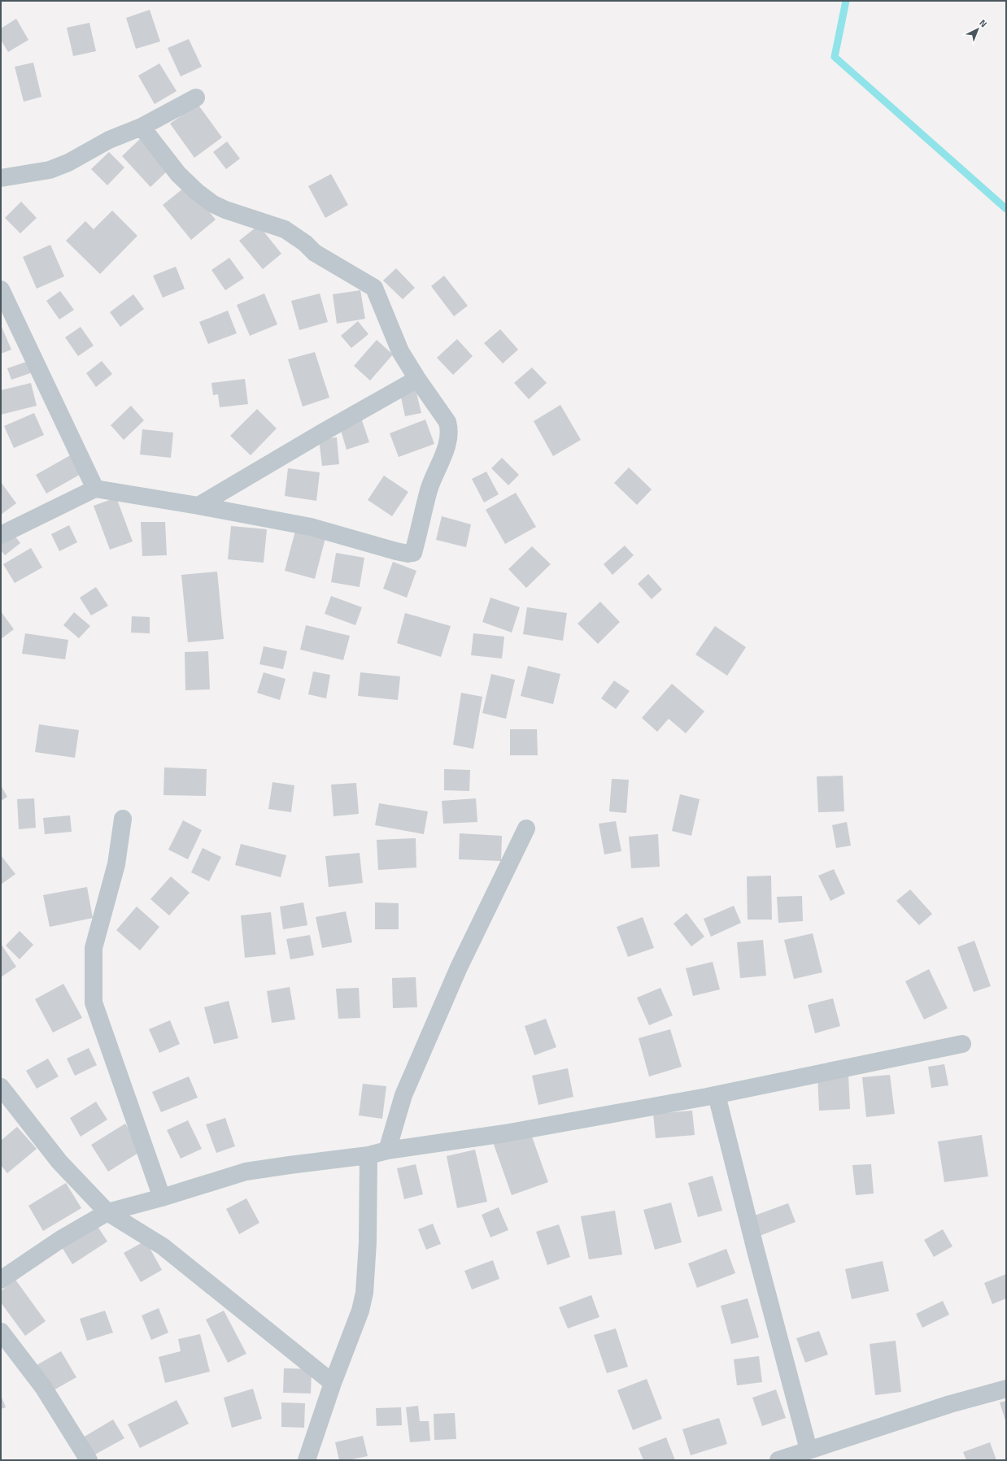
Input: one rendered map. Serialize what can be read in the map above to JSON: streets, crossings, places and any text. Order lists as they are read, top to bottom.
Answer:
{
  "north": "top right"
}
